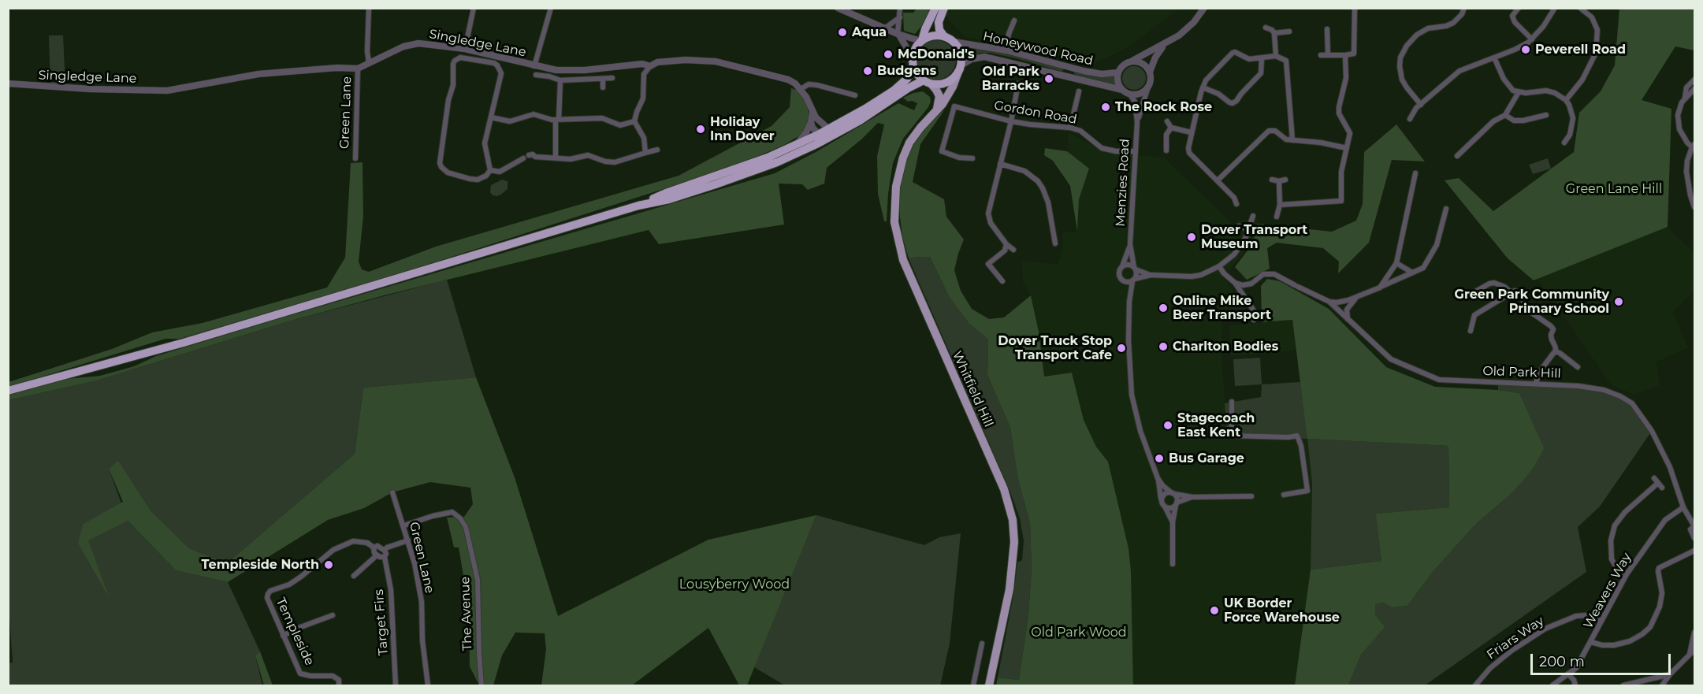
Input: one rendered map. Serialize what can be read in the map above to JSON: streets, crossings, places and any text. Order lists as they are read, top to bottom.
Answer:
{
  "streets": {
    "main road": ["Whitfield Hill"],
    "street": [
      "Singledge Lane",
      "Honeywood Road",
      "Green Lane",
      "Gordon Road",
      "Menzies Road",
      "Old Park Hill",
      "Weavers Way",
      "The Avenue",
      "Target Firs",
      "Templeside",
      "Friars Way"
    ]
  },
  "crossings": [
    ["Singledge Lane", "Green Lane"],
    ["Honeywood Road", "Menzies Road"],
    ["Honeywood Road", "Whitfield Hill"],
    ["Green Lane", "The Avenue"],
    ["Gordon Road", "Menzies Road"],
    ["Old Park Hill", "Weavers Way"],
    ["Weavers Way", "Friars Way"]
  ],
  "parks": ["Green Lane Hill", "Lousyberry Wood", "Old Park Wood"],
  "places": [
    "Aqua",
    "Peverell Road",
    "McDonald's",
    "Budgens",
    "Old Park Barracks",
    "The Rock Rose",
    "Holiday Inn Dover",
    "Dover Transport Museum",
    "Green Park Community Primary School",
    "Online Mike Beer Transport",
    "Charlton Bodies",
    "Dover Truck Stop Transport Cafe",
    "Stagecoach East Kent",
    "Bus Garage",
    "Templeside North",
    "UK Border Force Warehouse"
  ],
  "scale_bar": "200 m"
}
